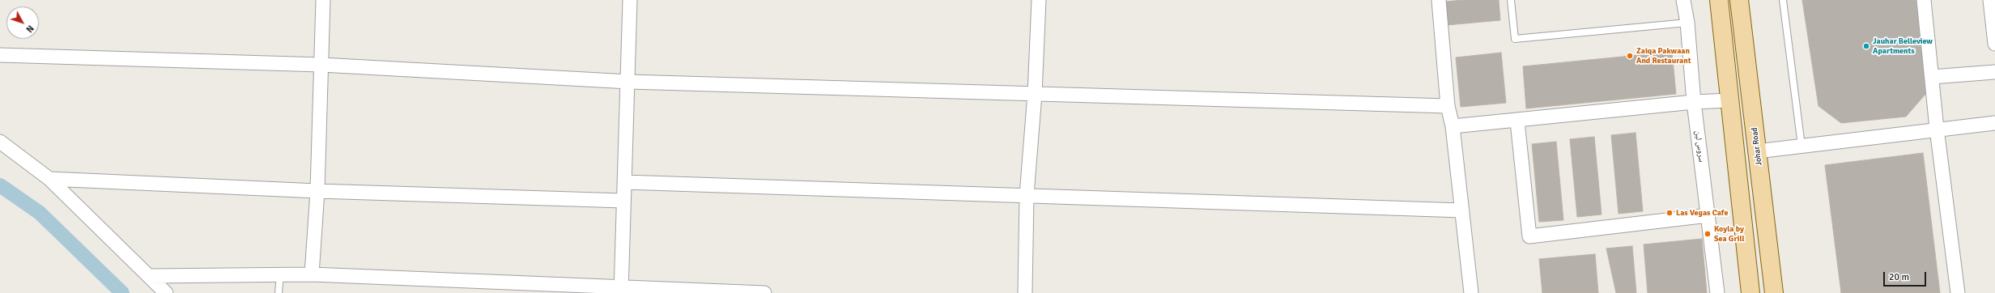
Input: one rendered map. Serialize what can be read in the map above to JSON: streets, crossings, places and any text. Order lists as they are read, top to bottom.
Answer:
{
  "streets": {
    "main road": ["Johar Road"],
    "street": ["سروس لین"]
  },
  "places": [
    "Jauhar Belleview Apartments",
    "Zaiqa Pakwaan And Restaurant",
    "Las Vegas Cafe",
    "Koyla by Sea Grill"
  ],
  "scale_bar": "20 m",
  "north": "bottom right"
}
